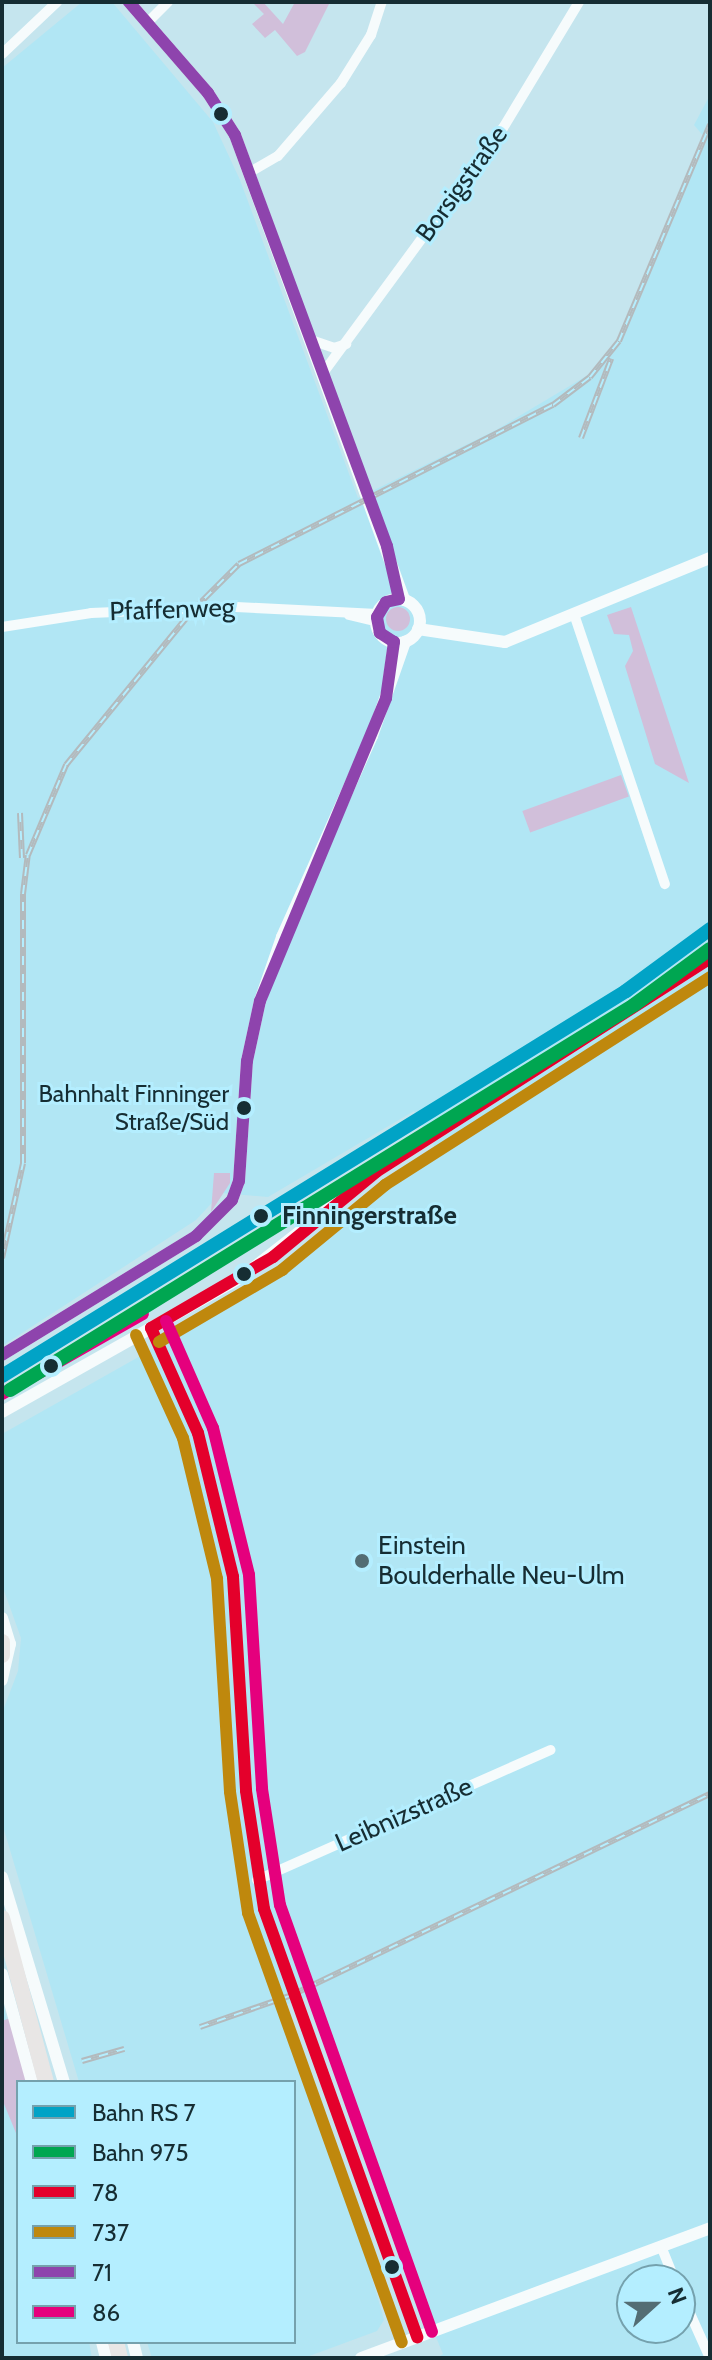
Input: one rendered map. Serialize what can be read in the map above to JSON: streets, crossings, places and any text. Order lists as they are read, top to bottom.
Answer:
{
  "streets": {
    "street": ["Borsigstraße", "Pfaffenweg", "Leibnizstraße"]
  },
  "places": ["Bahnhalt Finninger Straße/Süd", "Finningerstraße", "Einstein Boulderhalle Neu-Ulm"],
  "lines": [
    "transit line 71",
    "rail line 975",
    "transit line 78",
    "transit line 737",
    "transit line 86"
  ],
  "legend": [
    "Bahn RS 7",
    "Bahn 975",
    "78",
    "737",
    "71",
    "86"
  ],
  "north": "right"
}
